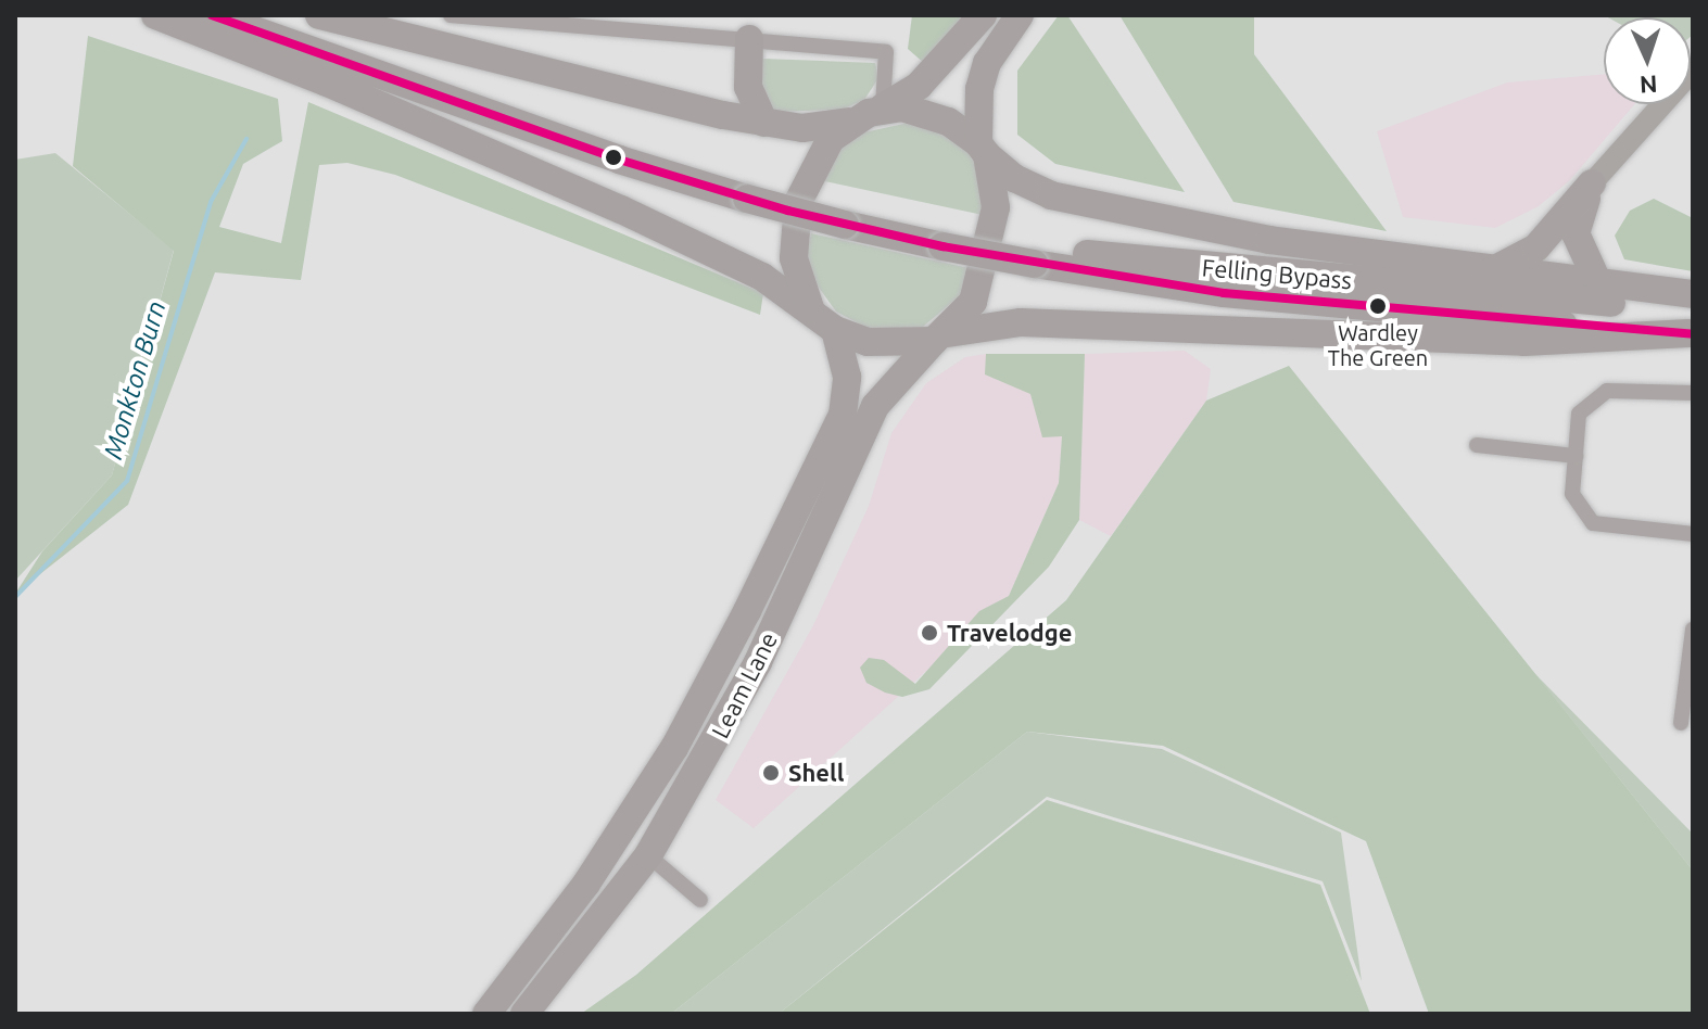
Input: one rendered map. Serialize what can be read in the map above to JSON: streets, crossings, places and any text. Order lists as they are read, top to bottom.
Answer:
{
  "streets": {
    "highway": ["Felling Bypass", "Leam Lane"]
  },
  "water": ["Monkton Burn"],
  "places": ["Wardley The Green", "Travelodge", "Shell"],
  "north": "bottom"
}
